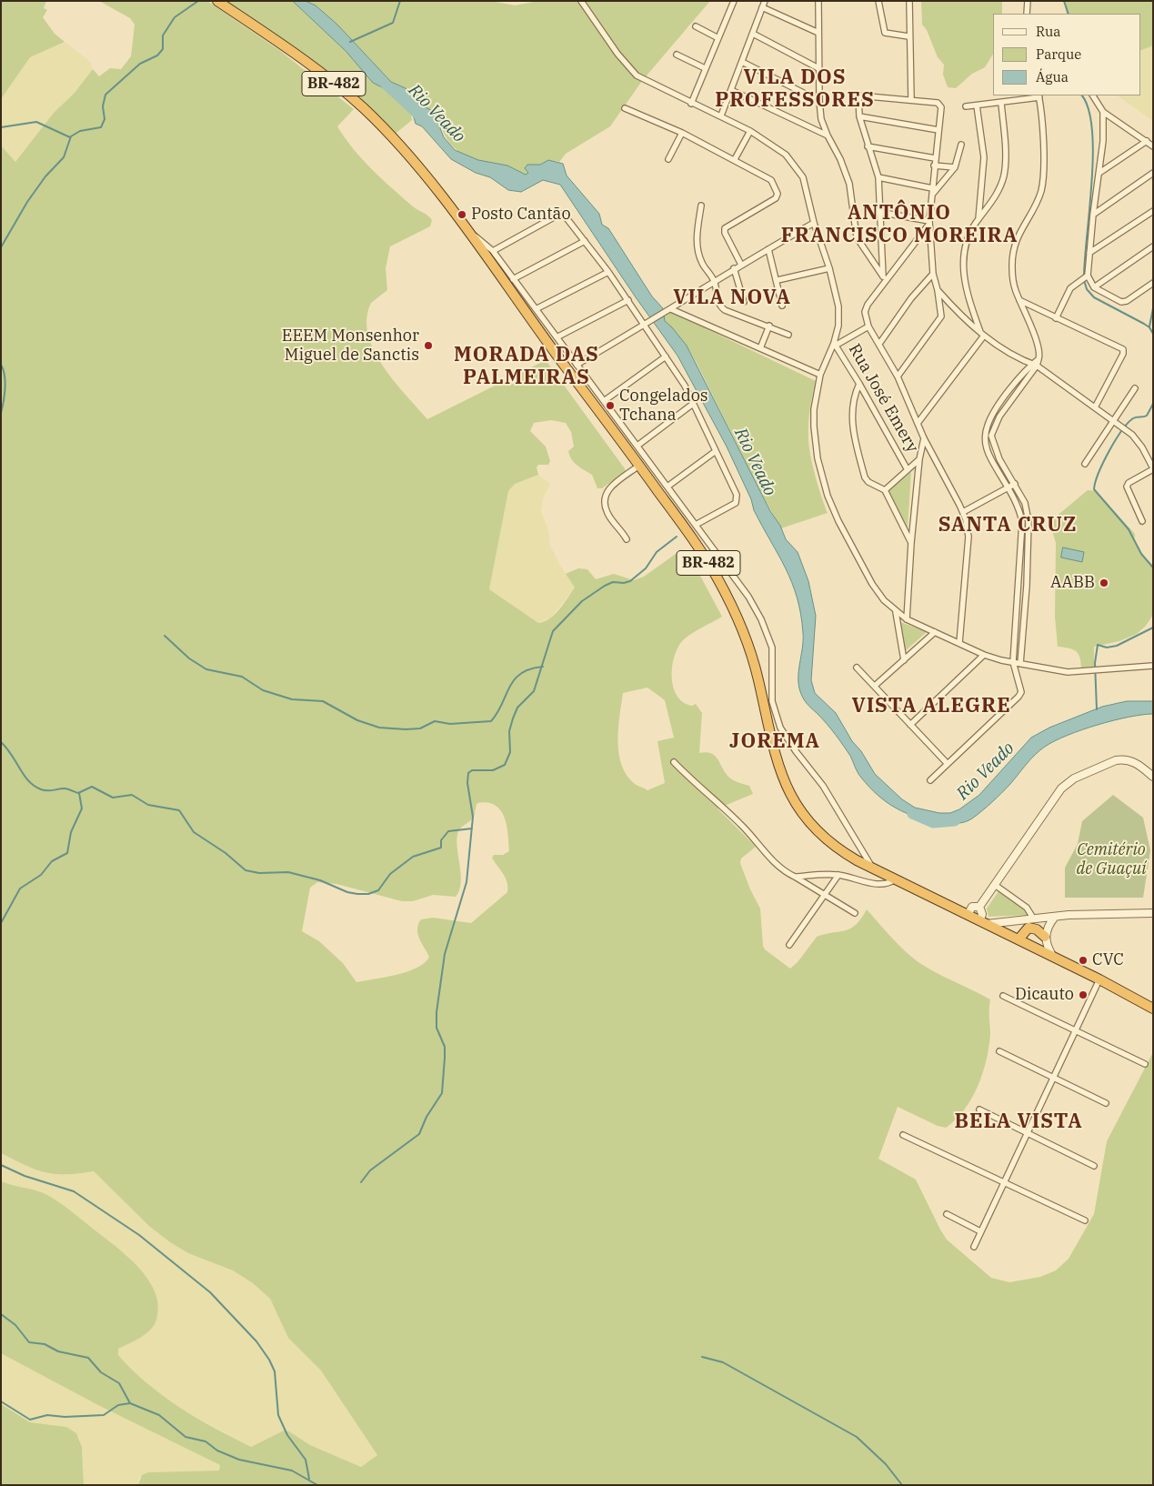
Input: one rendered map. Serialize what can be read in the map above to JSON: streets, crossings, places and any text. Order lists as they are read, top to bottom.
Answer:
{
  "streets": {
    "highway": ["BR-482"],
    "street": ["Rua José Emery"]
  },
  "districts": [
    "VILA DOS PROFESSORES",
    "ANTÔNIO FRANCISCO MOREIRA",
    "VILA NOVA",
    "MORADA DAS PALMEIRAS",
    "SANTA CRUZ",
    "VISTA ALEGRE",
    "JOREMA",
    "BELA VISTA"
  ],
  "water": ["Rio Veado"],
  "parks": ["Cemitério de Guaçuí"],
  "places": [
    "Posto Cantão",
    "EEEM Monsenhor Miguel de Sanctis",
    "Congelados Tchana",
    "AABB",
    "CVC",
    "Dicauto"
  ],
  "legend": ["Rua", "Parque", "Água"]
}
